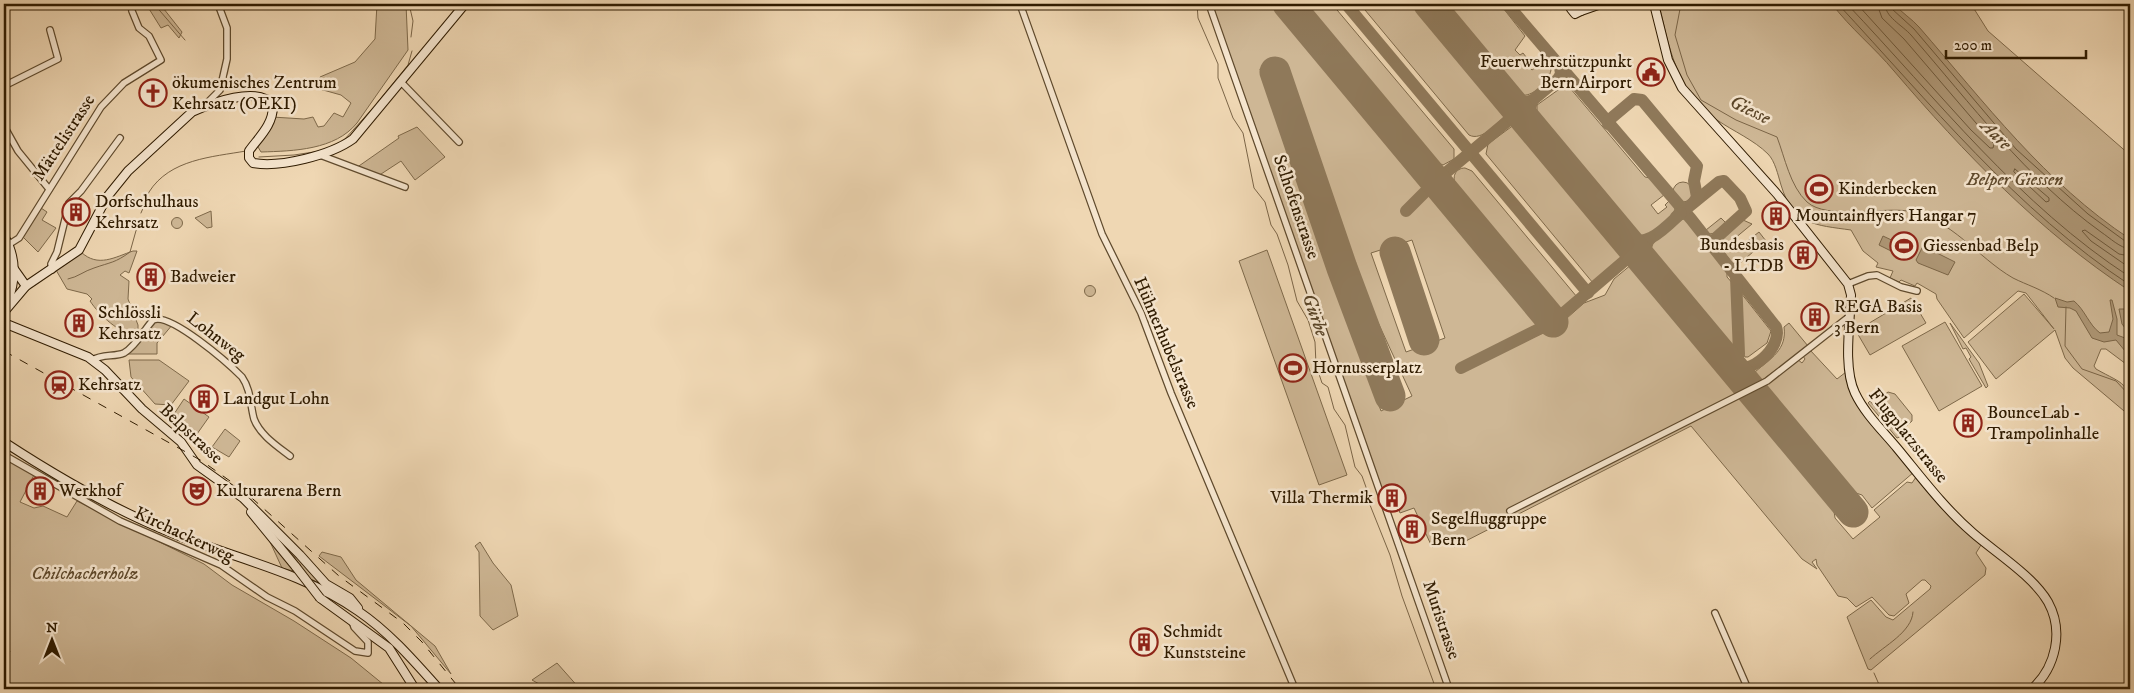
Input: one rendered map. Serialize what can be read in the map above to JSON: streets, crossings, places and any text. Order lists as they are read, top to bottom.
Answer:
{
  "streets": {
    "street": [
      "Mättelistrasse",
      "Selhofenstrasse",
      "Lohnweg",
      "Hühnerhubelstrasse",
      "Belpstrasse",
      "Flugplatzstrasse",
      "Kirchackerweg",
      "Muristrasse"
    ]
  },
  "crossings": [
    ["Selhofenstrasse", "Muristrasse"],
    ["Lohnweg", "Belpstrasse"],
    ["Belpstrasse", "Kirchackerweg"]
  ],
  "water": ["Giesse", "Aare", "Gürbe"],
  "parks": ["Belper Giessen", "Chilchacherholz"],
  "places": {
    "public building": ["Feuerwehrstützpunkt Bern Airport"],
    "church": ["ökumenisches Zentrum Kehrsatz (OEKI)"],
    "sports": ["Kinderbecken", "Giessenbad Belp", "Hornusserplatz"],
    "building": [
      "Dorfschulhaus Kehrsatz",
      "Mountainflyers Hangar 7",
      "Bundesbasis - LTDB",
      "Badweier",
      "REGA Basis 3 Bern",
      "Schlössli Kehrsatz",
      "Landgut Lohn",
      "BounceLab - Trampolinhalle",
      "Werkhof",
      "Villa Thermik",
      "Segelfluggruppe Bern",
      "Schmidt Kunststeine"
    ],
    "station": ["Kehrsatz"],
    "theatre": ["Kulturarena Bern"]
  },
  "scale_bar": "200 m",
  "north": "top"
}
